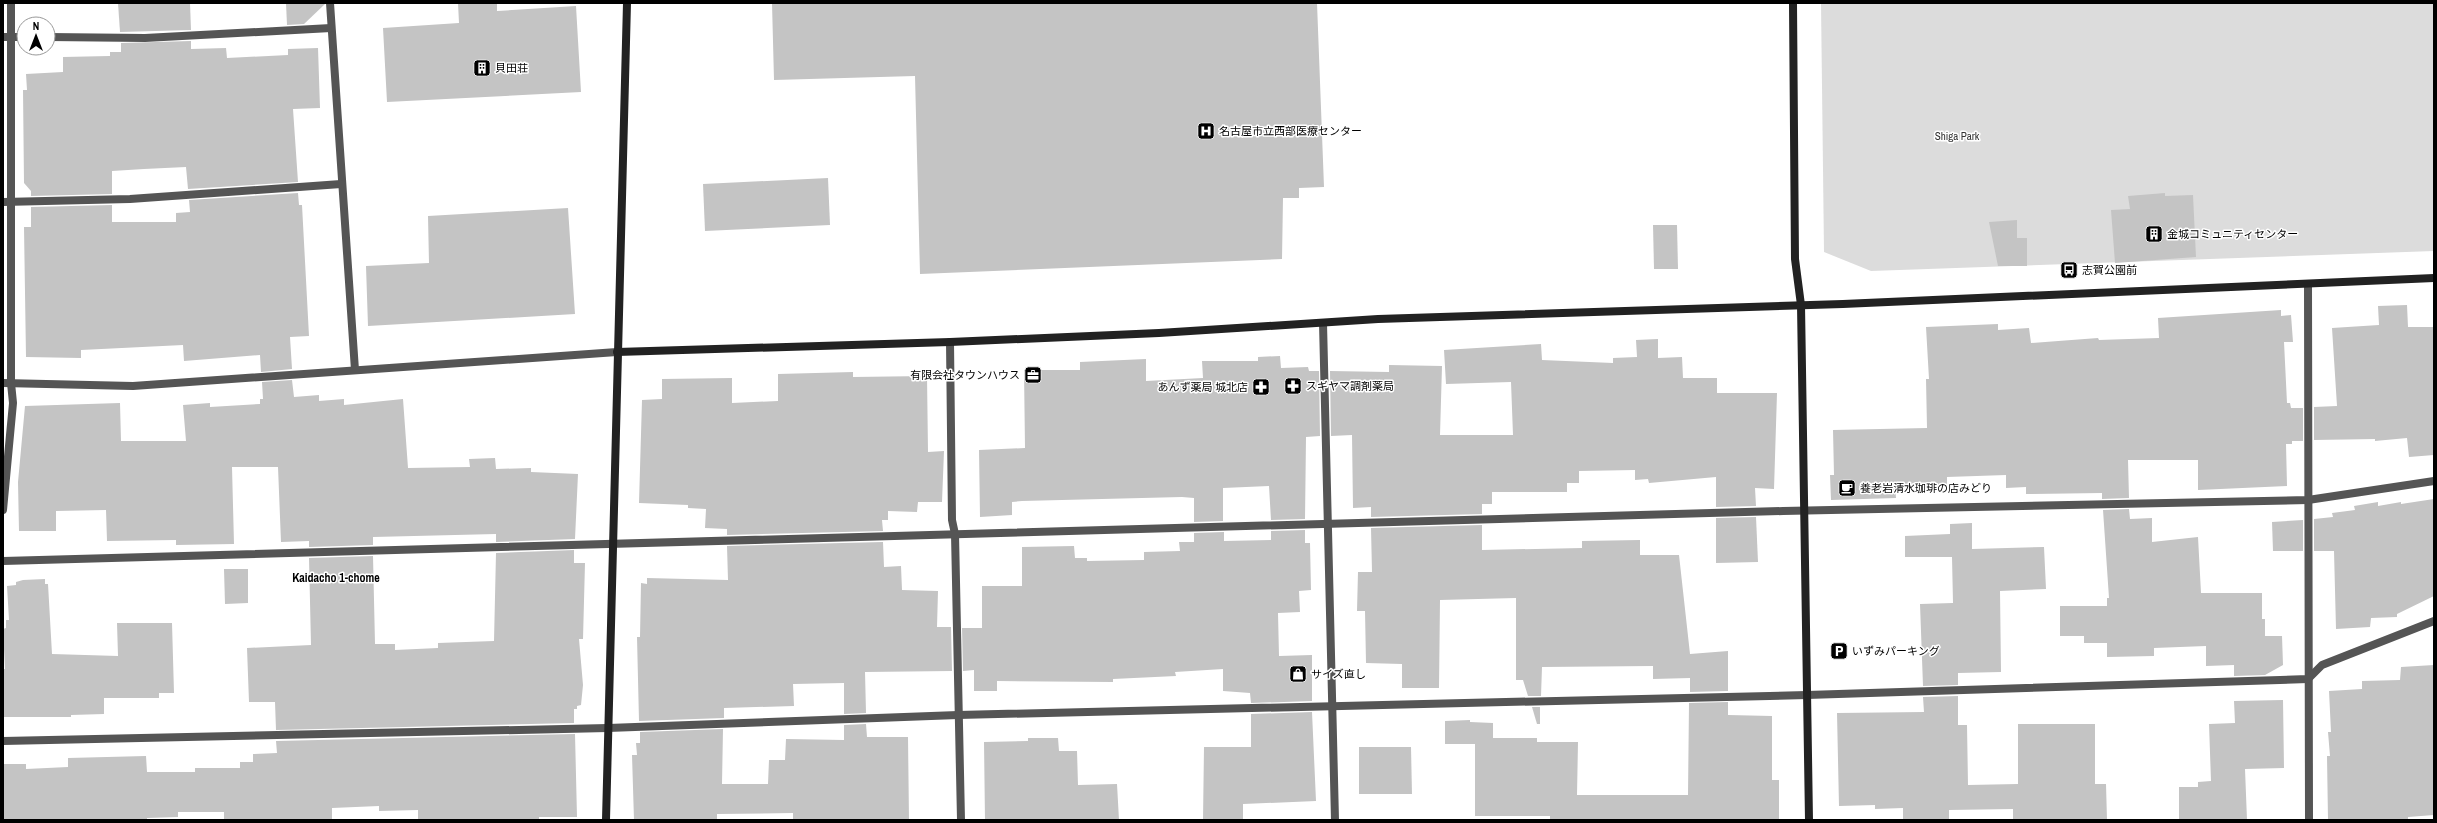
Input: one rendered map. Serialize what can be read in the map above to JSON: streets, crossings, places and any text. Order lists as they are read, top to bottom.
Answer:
{
  "districts": ["Kaidacho 1-chome"],
  "parks": ["Shiga Park"],
  "places": {
    "building": ["貝田荘", "金城コミュニティセンター"],
    "hospital": ["名古屋市立西部医療センター"],
    "bus stop": ["志賀公園前"],
    "office": ["有限会社タウンハウス"],
    "pharmacy": ["スギヤマ調剤薬局", "あんず薬局 城北店"],
    "cafe": ["養老岩清水珈琲の店みどり"],
    "parking": ["いずみパーキング"],
    "shop": ["サイズ直し"]
  },
  "north": "top"
}
